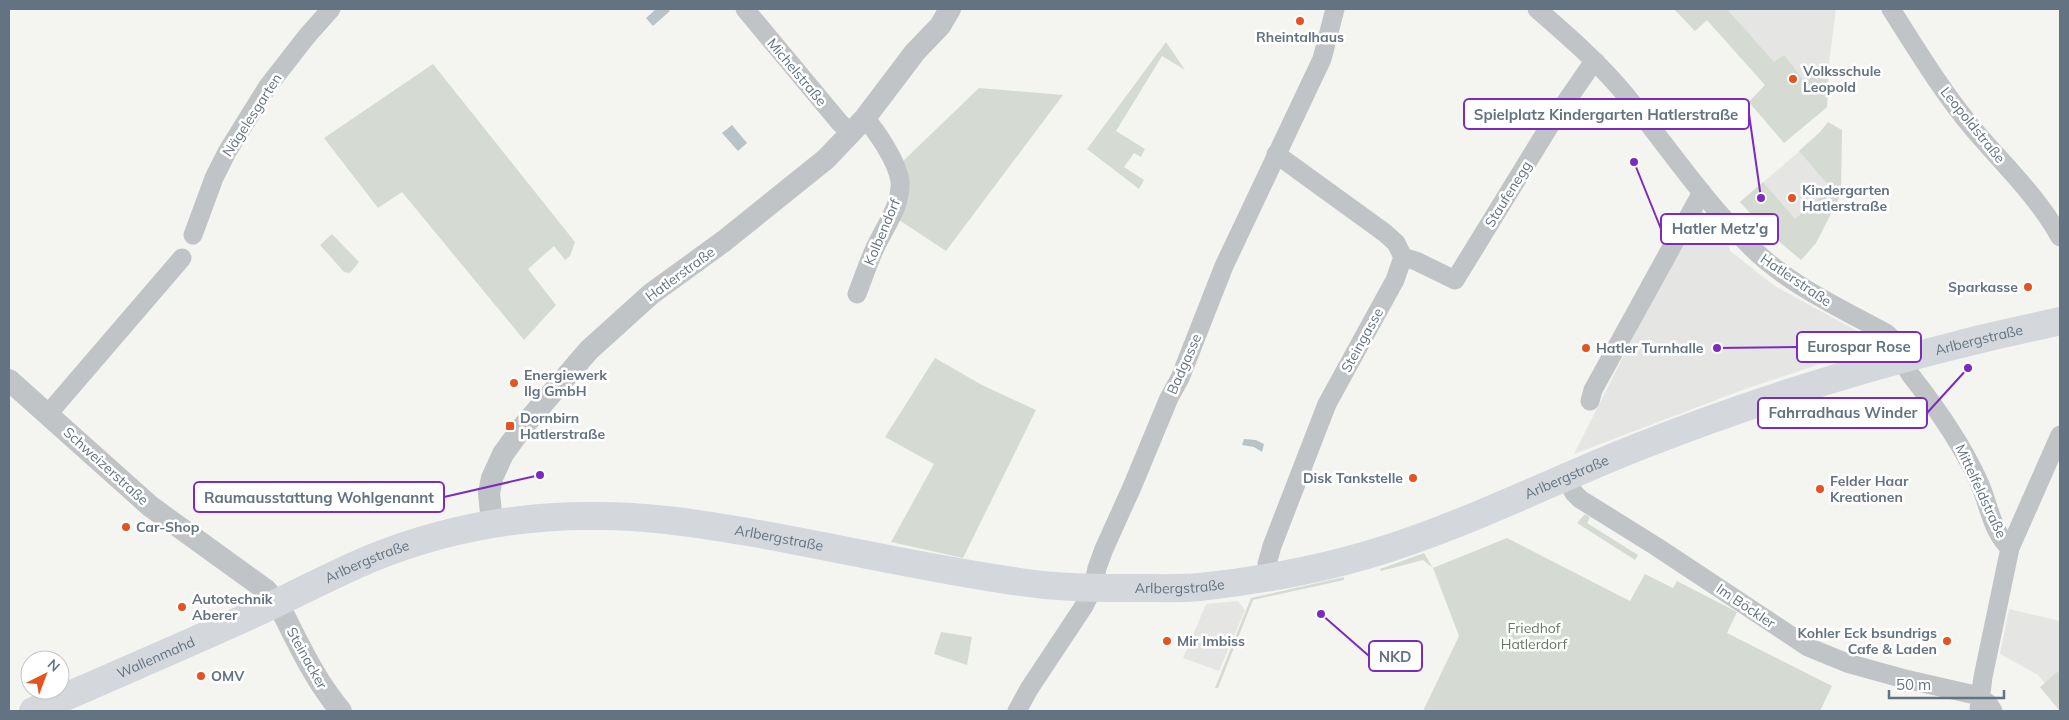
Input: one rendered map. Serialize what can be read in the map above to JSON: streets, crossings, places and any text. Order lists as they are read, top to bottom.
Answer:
{
  "streets": {
    "main road": ["Arlbergstraße", "Wallenmahd"],
    "street": [
      "Michelstraße",
      "Nägelesgarten",
      "Leopoldstraße",
      "Staufenegg",
      "Kolbendorf",
      "Hatlerstraße",
      "Steingasse",
      "Badgasse",
      "Schweizerstraße",
      "Mittelfeldstraße",
      "Im Böckler",
      "Steinacker"
    ]
  },
  "crossings": [
    ["Michelstraße", "Kolbendorf"],
    ["Michelstraße", "Hatlerstraße"],
    ["Staufenegg", "Hatlerstraße"],
    ["Staufenegg", "Steingasse"],
    ["Kolbendorf", "Hatlerstraße"],
    ["Hatlerstraße", "Arlbergstraße"],
    ["Hatlerstraße", "Mittelfeldstraße"],
    ["Steingasse", "Arlbergstraße"],
    ["Arlbergstraße", "Badgasse"],
    ["Arlbergstraße", "Schweizerstraße"],
    ["Arlbergstraße", "Mittelfeldstraße"],
    ["Arlbergstraße", "Im Böckler"],
    ["Arlbergstraße", "Wallenmahd"],
    ["Arlbergstraße", "Steinacker"],
    ["Schweizerstraße", "Wallenmahd"],
    ["Schweizerstraße", "Steinacker"],
    ["Mittelfeldstraße", "Im Böckler"],
    ["Wallenmahd", "Steinacker"]
  ],
  "parks": ["Friedhof Hatlerdorf"],
  "places": {
    "other": [
      "Rheintalhaus",
      "Volksschule Leopold",
      "Hatler Metz'g",
      "Spielplatz Kindergarten Hatlerstraße",
      "Kindergarten Hatlerstraße",
      "Sparkasse",
      "Hatler Turnhalle",
      "Eurospar Rose",
      "Fahrradhaus Winder",
      "Energiewerk Ilg GmbH",
      "Raumausstattung Wohlgenannt",
      "Disk Tankstelle",
      "Felder Haar Kreationen",
      "Car-Shop",
      "Autotechnik Aberer",
      "NKD",
      "Mir Imbiss",
      "Kohler Eck bsundrigs Cafe & Laden",
      "OMV"
    ],
    "transit": ["Dornbirn Hatlerstraße"]
  },
  "scale_bar": "50 m",
  "north": "top right"
}
